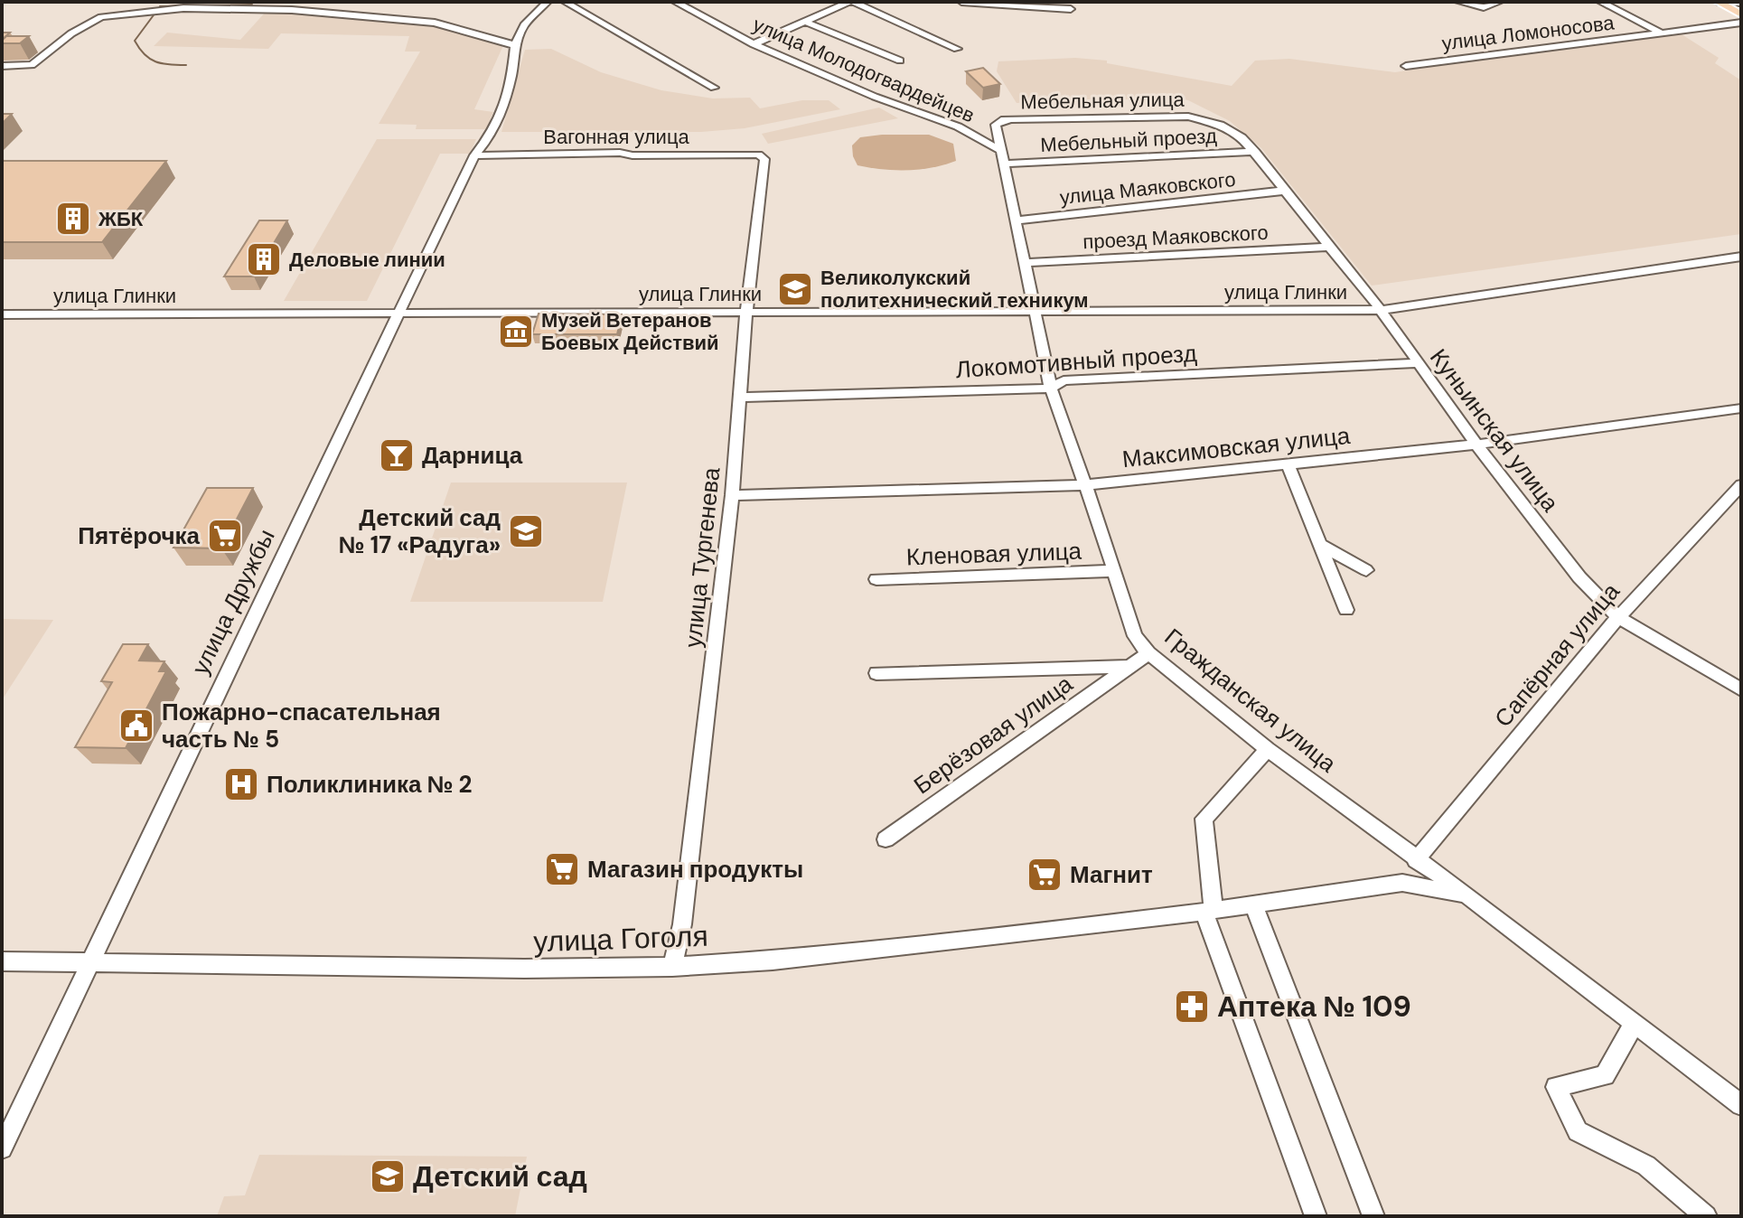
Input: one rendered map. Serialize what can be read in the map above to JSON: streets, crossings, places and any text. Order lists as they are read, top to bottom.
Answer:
{
  "streets": {
    "street": [
      "улица Ломоносова",
      "улица Молодогвардейцев",
      "Мебельная улица",
      "Вагонная улица",
      "Мебельный проезд",
      "улица Маяковского",
      "проезд Маяковского",
      "улица Глинки",
      "Локомотивный проезд",
      "Куньинская улица",
      "Максимовская улица",
      "Кленовая улица",
      "улица Тургенева",
      "улица Дружбы",
      "Сапёрная улица",
      "Гражданская улица",
      "Берёзовая улица",
      "улица Гоголя"
    ]
  },
  "crossings": [
    ["улица Молодогвардейцев", "Мебельный проезд"],
    ["улица Молодогвардейцев", "Гражданская улица"],
    ["Мебельная улица", "Куньинская улица"],
    ["Мебельная улица", "Гражданская улица"],
    ["Вагонная улица", "улица Тургенева"],
    ["Вагонная улица", "улица Дружбы"],
    ["Мебельный проезд", "Куньинская улица"],
    ["Мебельный проезд", "Гражданская улица"],
    ["улица Маяковского", "Куньинская улица"],
    ["улица Маяковского", "Гражданская улица"],
    ["проезд Маяковского", "Куньинская улица"],
    ["проезд Маяковского", "Гражданская улица"],
    ["улица Глинки", "Куньинская улица"],
    ["улица Глинки", "улица Тургенева"],
    ["улица Глинки", "улица Дружбы"],
    ["улица Глинки", "Гражданская улица"],
    ["Локомотивный проезд", "Куньинская улица"],
    ["Локомотивный проезд", "улица Тургенева"],
    ["Локомотивный проезд", "Гражданская улица"],
    ["Куньинская улица", "Максимовская улица"],
    ["Куньинская улица", "Сапёрная улица"],
    ["Максимовская улица", "улица Тургенева"],
    ["Максимовская улица", "Гражданская улица"],
    ["Кленовая улица", "Гражданская улица"],
    ["улица Тургенева", "улица Гоголя"],
    ["улица Дружбы", "улица Гоголя"],
    ["Сапёрная улица", "Гражданская улица"],
    ["Гражданская улица", "Берёзовая улица"],
    ["Гражданская улица", "улица Гоголя"]
  ],
  "places": {
    "building": ["ЖБК", "Деловые линии"],
    "school or university": ["Великолукский политехнический техникум", "Детский сад № 17 «Радуга»", "Детский сад"],
    "museum": ["Музей Ветеранов Боевых Действий"],
    "bar": ["Дарница"],
    "supermarket": ["Пятёрочка", "Магазин продукты", "Магнит"],
    "public building": ["Пожарно-спасательная часть № 5"],
    "hospital": ["Поликлиника № 2"],
    "pharmacy": ["Аптека № 109"]
  }
}
